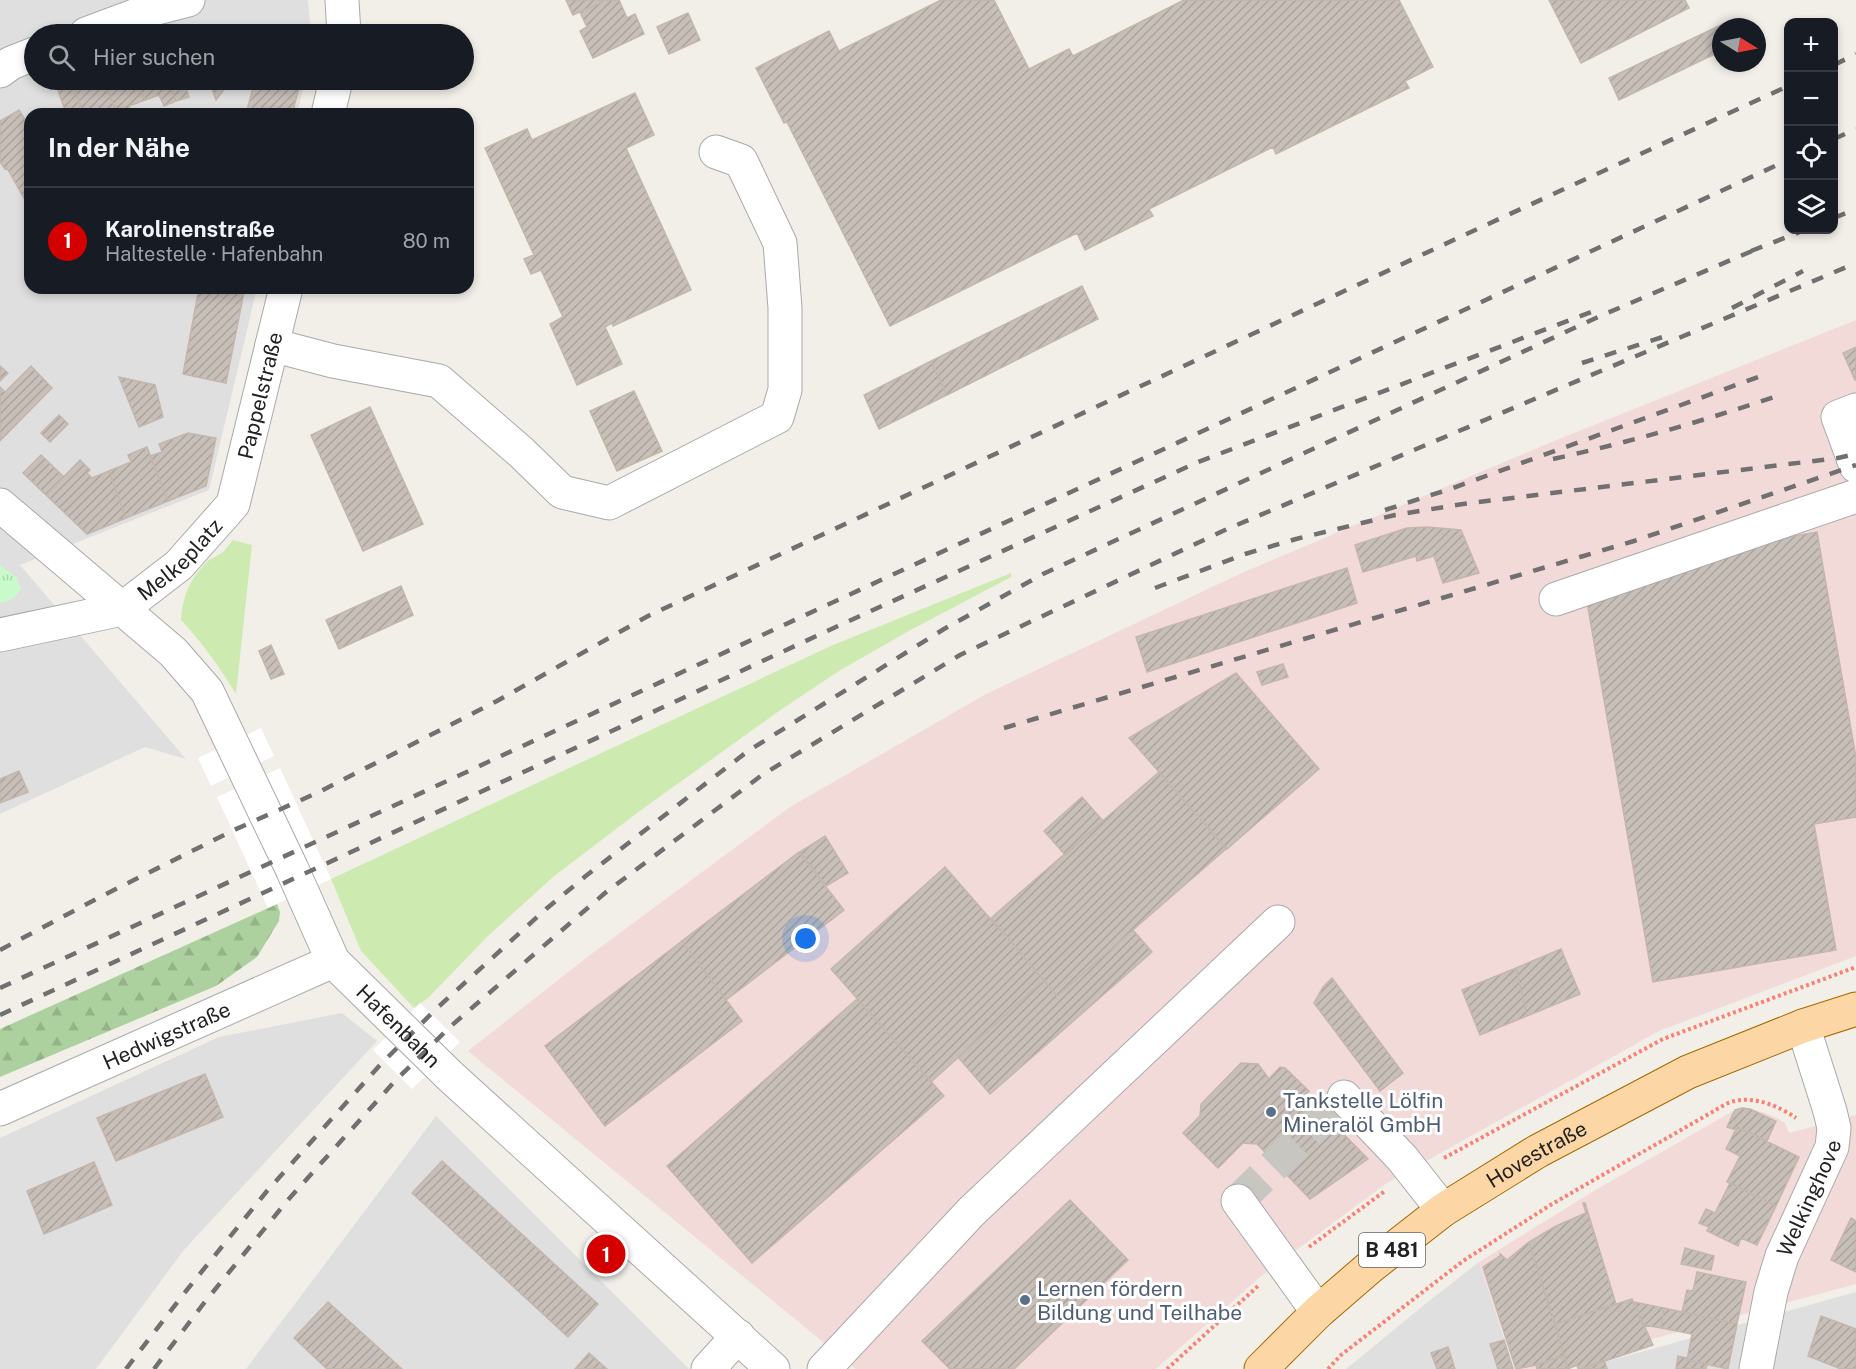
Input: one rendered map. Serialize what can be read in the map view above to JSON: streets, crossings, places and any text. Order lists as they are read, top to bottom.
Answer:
{
  "streets": {
    "main road": ["Hovestraße", "B 481"],
    "street": [
      "Pappelstraße",
      "Melkeplatz",
      "Hafenbahn",
      "Hedwigstraße",
      "Welkinghove"
    ]
  },
  "crossings": [
    ["Pappelstraße", "Melkeplatz"],
    ["Melkeplatz", "Hafenbahn"],
    ["Hafenbahn", "Hedwigstraße"],
    ["Hovestraße", "Welkinghove"]
  ],
  "places": ["Tankstelle Lölfin Mineralöl GmbH", "Lernen fördern Bildung und Teilhabe"],
  "north": "right",
  "page": {
    "map_buttons": ["+", "−"],
    "search": "Hier suchen",
    "heading": "In der Nähe",
    "list": [
      {
        "mark": "1",
        "name": "Karolinenstraße",
        "note": "Haltestelle · Hafenbahn",
        "value": "80 m"
      }
    ],
    "pins": "1"
  }
}
